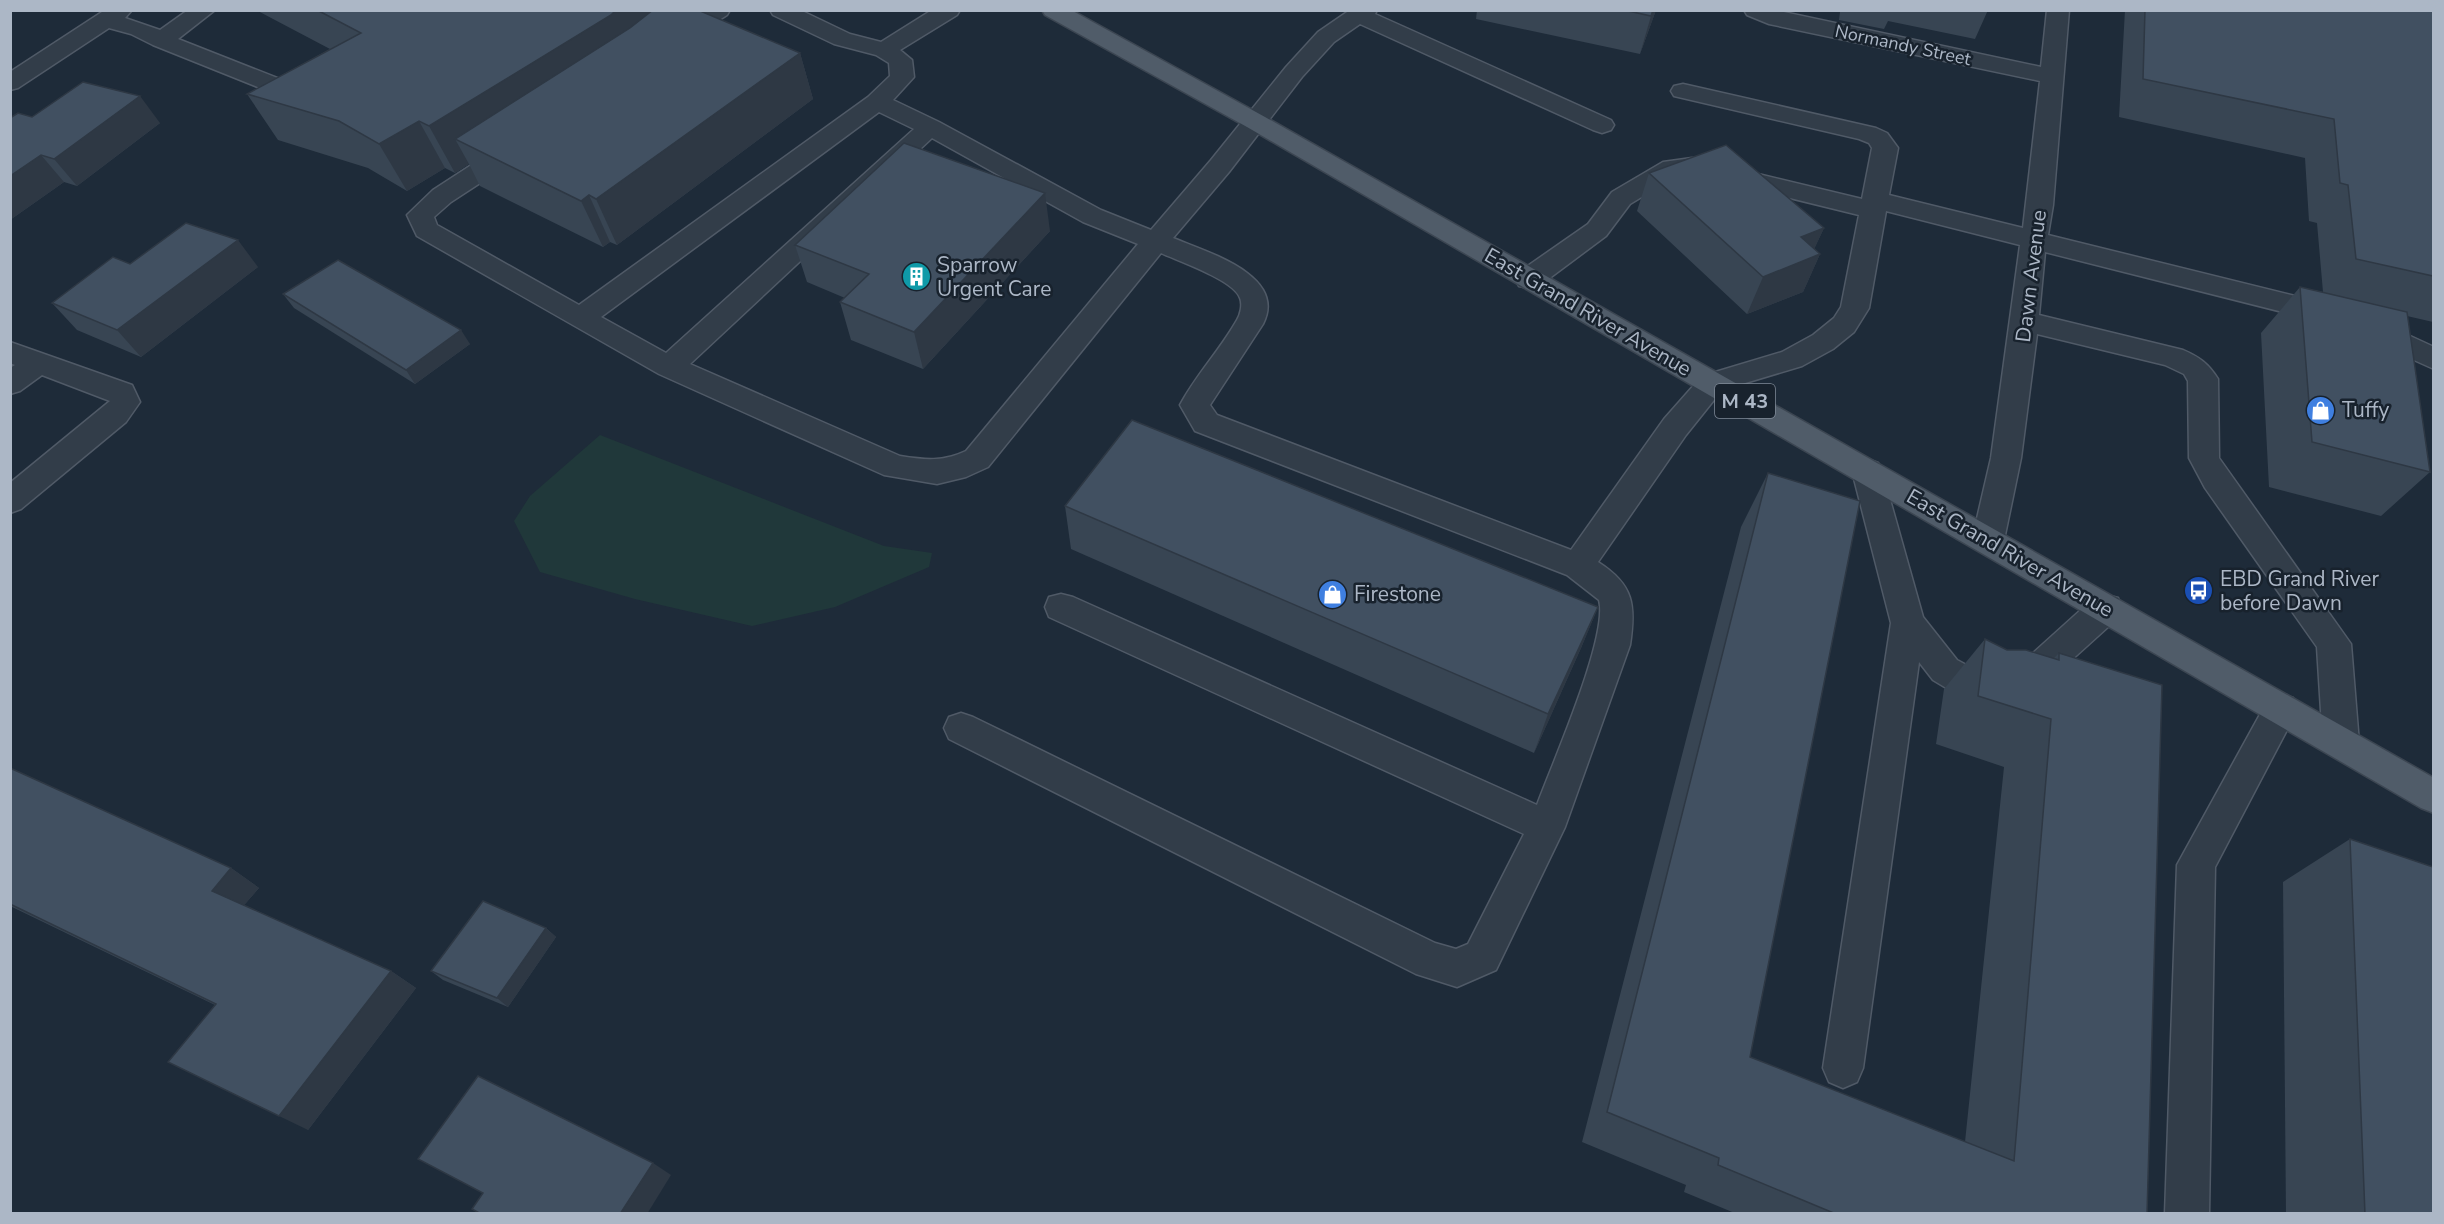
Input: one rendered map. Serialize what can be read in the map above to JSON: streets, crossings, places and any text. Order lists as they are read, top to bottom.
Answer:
{
  "streets": {
    "main road": ["East Grand River Avenue", "M 43"],
    "street": ["Normandy Street", "Dawn Avenue"]
  },
  "crossings": [
    ["Normandy Street", "Dawn Avenue"],
    ["Dawn Avenue", "East Grand River Avenue"]
  ],
  "places": {
    "building": ["Sparrow Urgent Care"],
    "shop": ["Tuffy", "Firestone"],
    "bus stop": ["EBD Grand River before Dawn"]
  }
}
